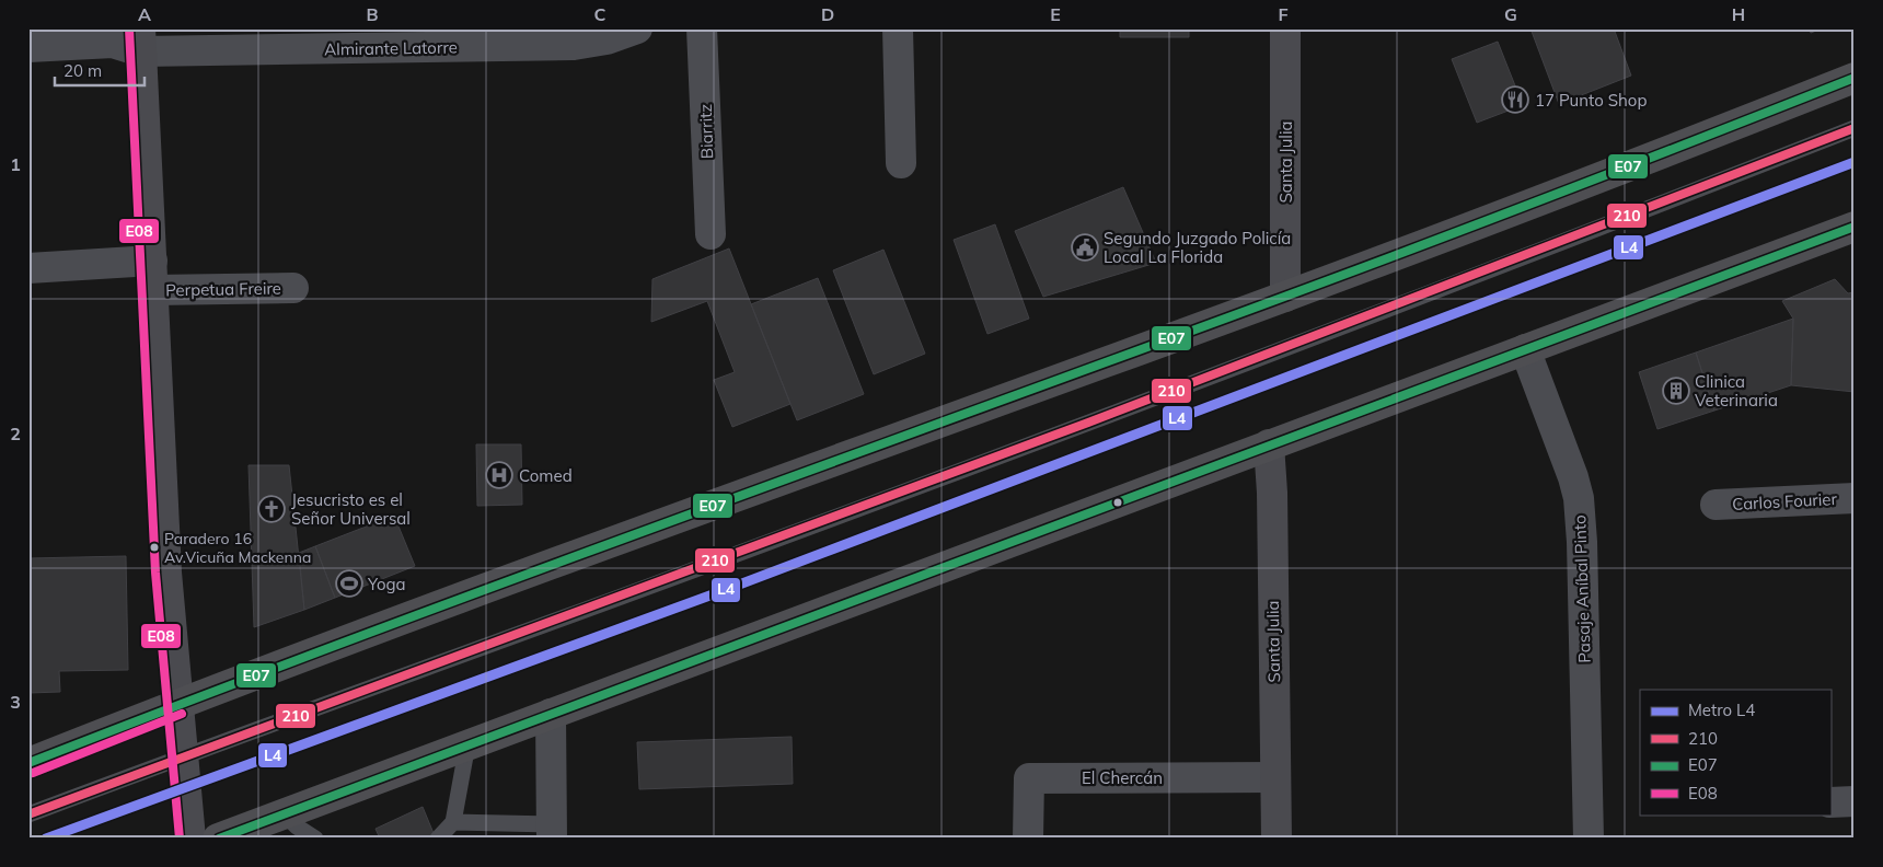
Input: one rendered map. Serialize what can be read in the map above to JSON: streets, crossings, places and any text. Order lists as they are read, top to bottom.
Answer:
{
  "streets": {
    "street": [
      "Almirante Latorre",
      "Biarritz",
      "Santa Julia",
      "Perpetua Freire",
      "Carlos Fourier",
      "Pasaje Aníbal Pinto",
      "El Chercán"
    ]
  },
  "crossings": [
    ["Almirante Latorre", "Perpetua Freire"],
    ["Santa Julia", "El Chercán"]
  ],
  "places": {
    "restaurant": ["17 Punto Shop"],
    "public building": ["Segundo Juzgado Policía Local La Florida"],
    "building": ["Clinica Veterinaria"],
    "hospital": ["Comed"],
    "church": ["Jesucristo es el Señor Universal"],
    "other": ["Paradero 16 Av.Vicuña Mackenna"],
    "sports": ["Yoga"]
  },
  "lines": [
    "transit line E08",
    "transit line E07",
    "transit line 210",
    "metro line L4"
  ],
  "legend": [
    "Metro L4",
    "210",
    "E07",
    "E08"
  ],
  "scale_bar": "20 m",
  "grid": {
    "columns": [
      "A",
      "B",
      "C",
      "D",
      "E",
      "F",
      "G",
      "H"
    ],
    "rows": ["1", "2", "3"]
  }
}
